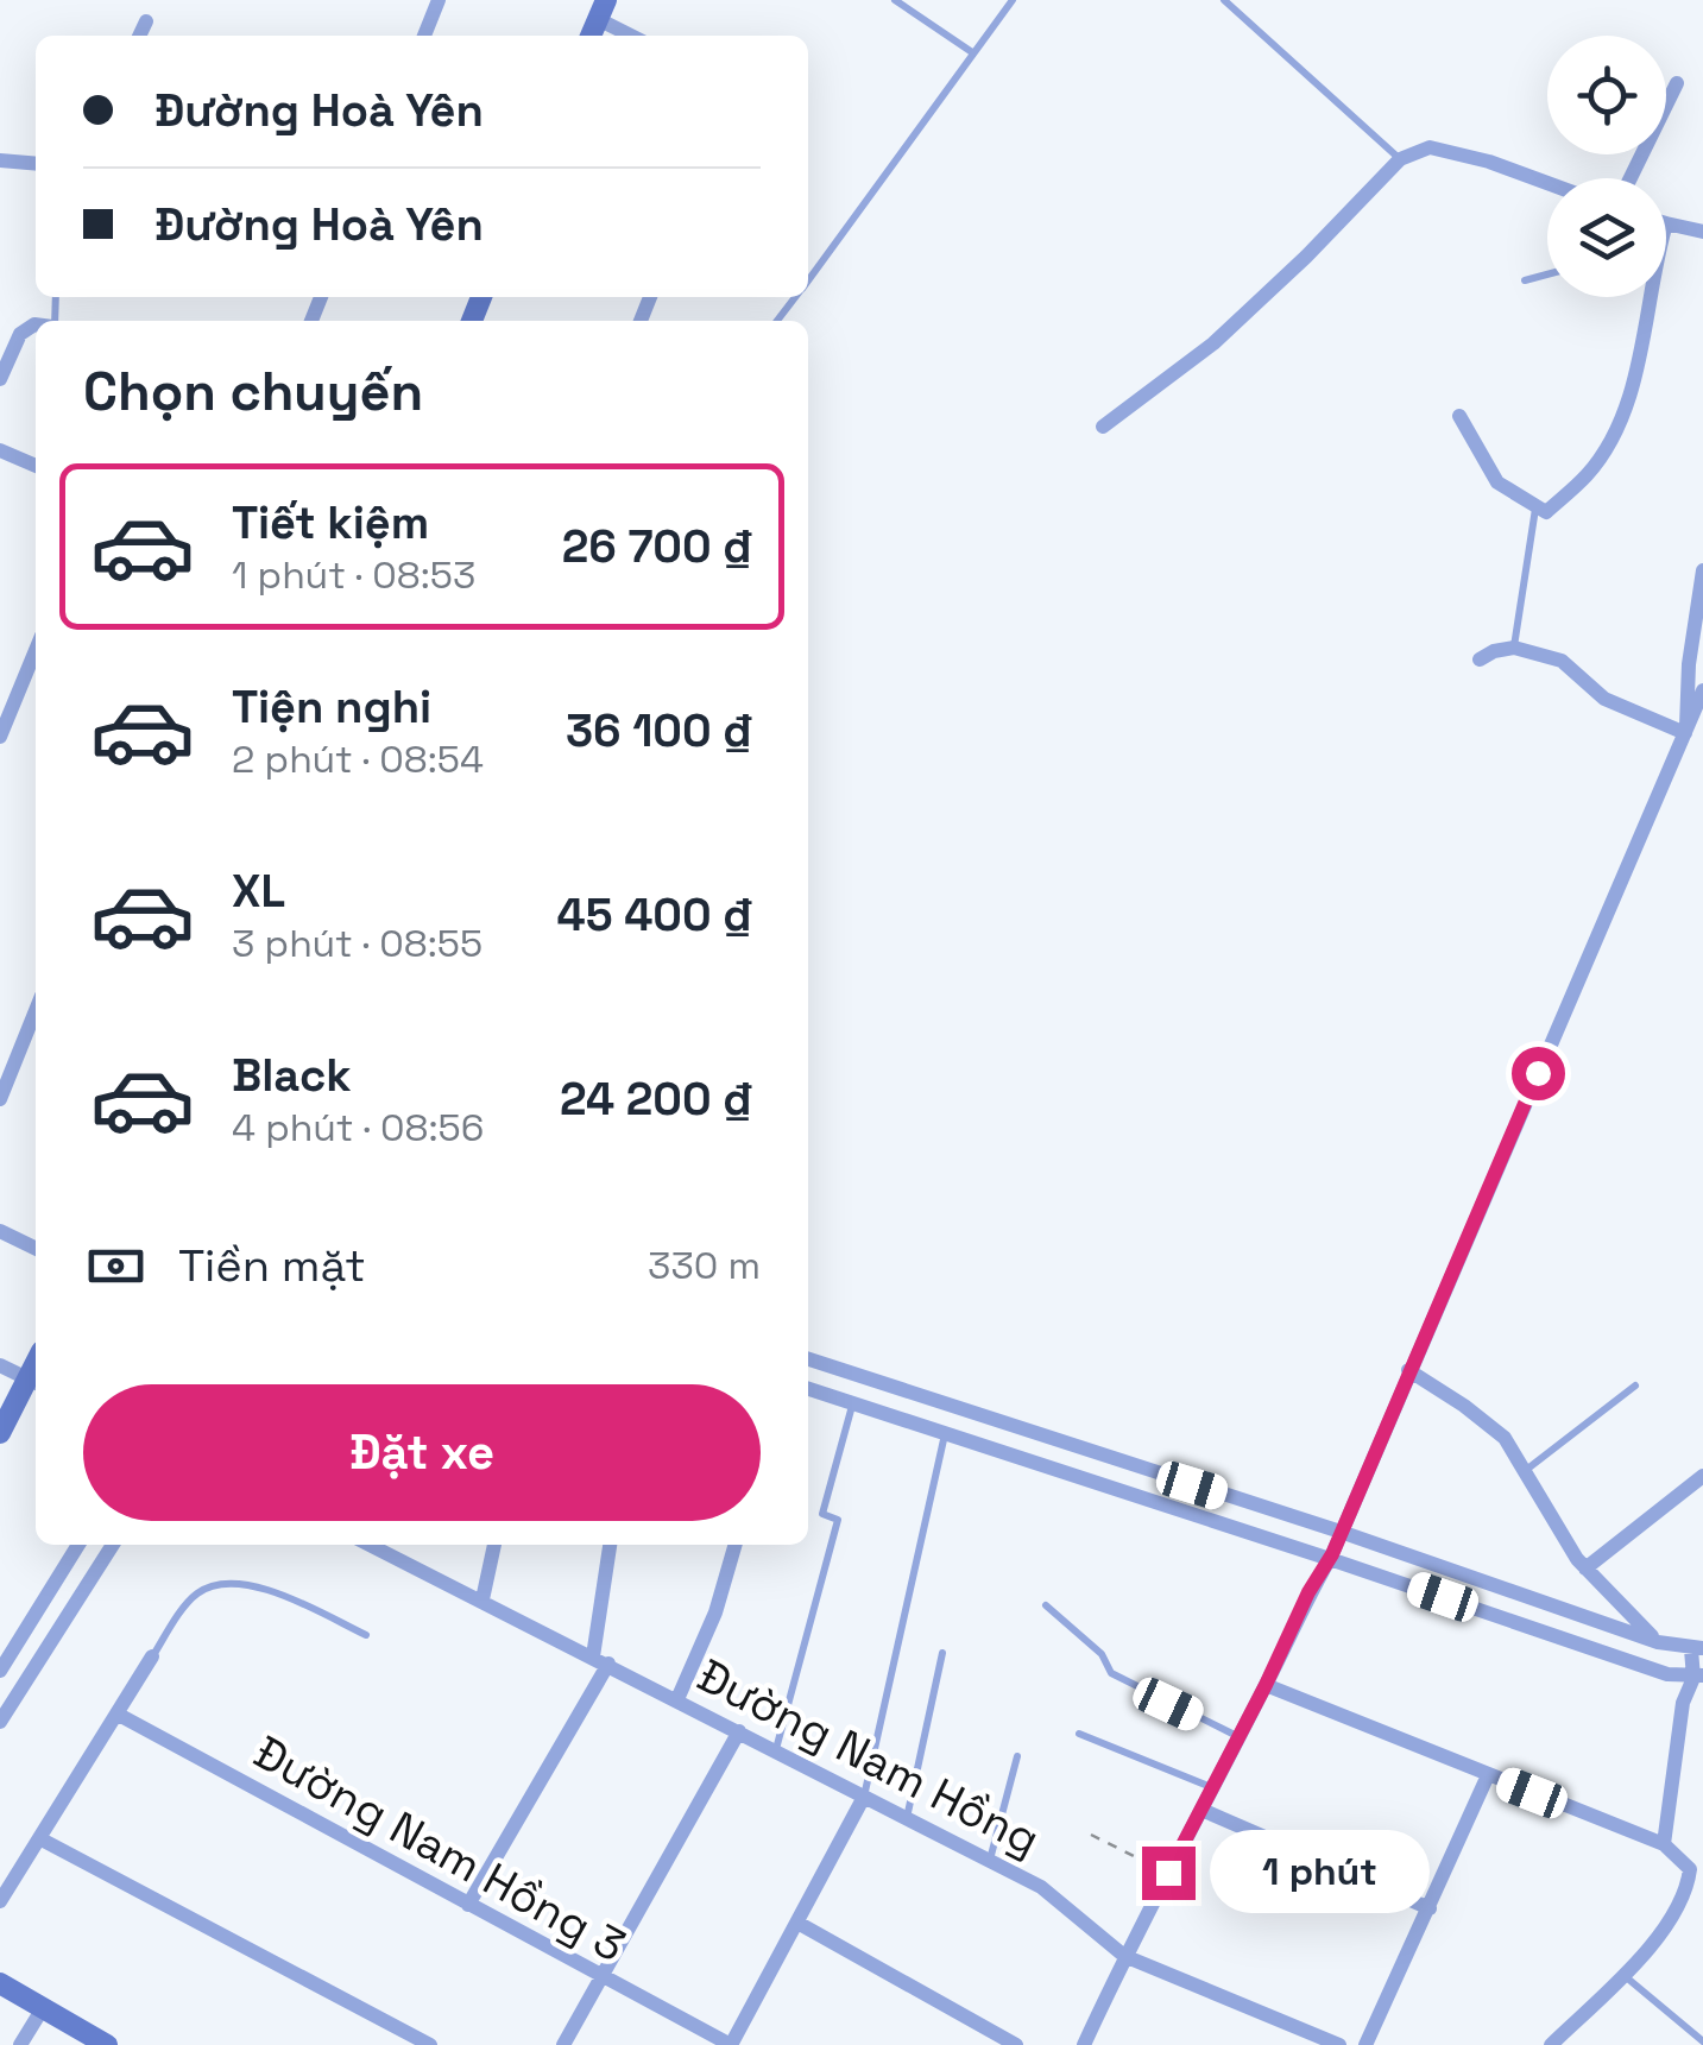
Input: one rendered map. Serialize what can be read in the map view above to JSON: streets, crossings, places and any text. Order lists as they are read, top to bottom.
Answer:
{
  "streets": {
    "street": ["Đường Nam Hồng", "Đường Nam Hồng 3"]
  },
  "page": {
    "banner": ["Đường Hoà Yên", "Đường Hoà Yên"],
    "heading": "Chọn chuyến",
    "list": [
      {
        "name": "Tiết kiệm",
        "note": "1 phút · 08:53",
        "value": "26 700 ₫"
      },
      {
        "name": "Tiện nghi",
        "note": "2 phút · 08:54",
        "value": "36 100 ₫"
      },
      {
        "name": "XL",
        "note": "3 phút · 08:55",
        "value": "45 400 ₫"
      },
      {
        "name": "Black",
        "note": "4 phút · 08:56",
        "value": "24 200 ₫"
      }
    ],
    "pay": ["Tiền mặt", "330 m"],
    "buttons": "Đặt xe",
    "bubble": "1 phút"
  }
}
